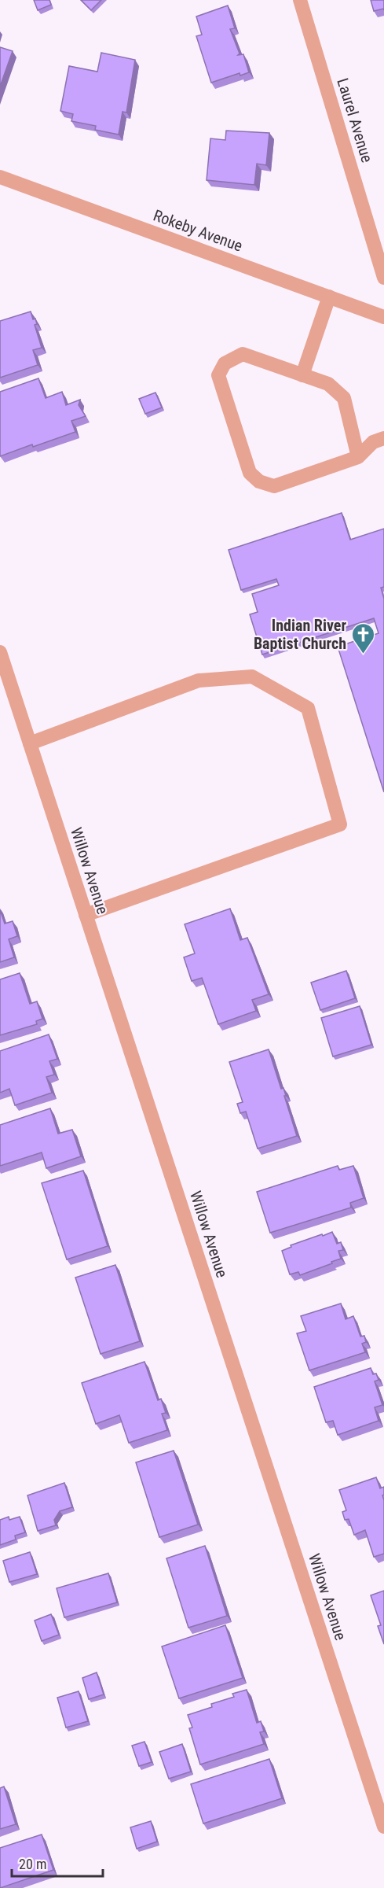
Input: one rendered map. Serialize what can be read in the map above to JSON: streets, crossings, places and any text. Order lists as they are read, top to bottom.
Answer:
{
  "streets": {
    "street": ["Laurel Avenue", "Rokeby Avenue", "Willow Avenue"]
  },
  "places": {
    "church": ["Indian River Baptist Church"]
  },
  "scale_bar": "20 m"
}
